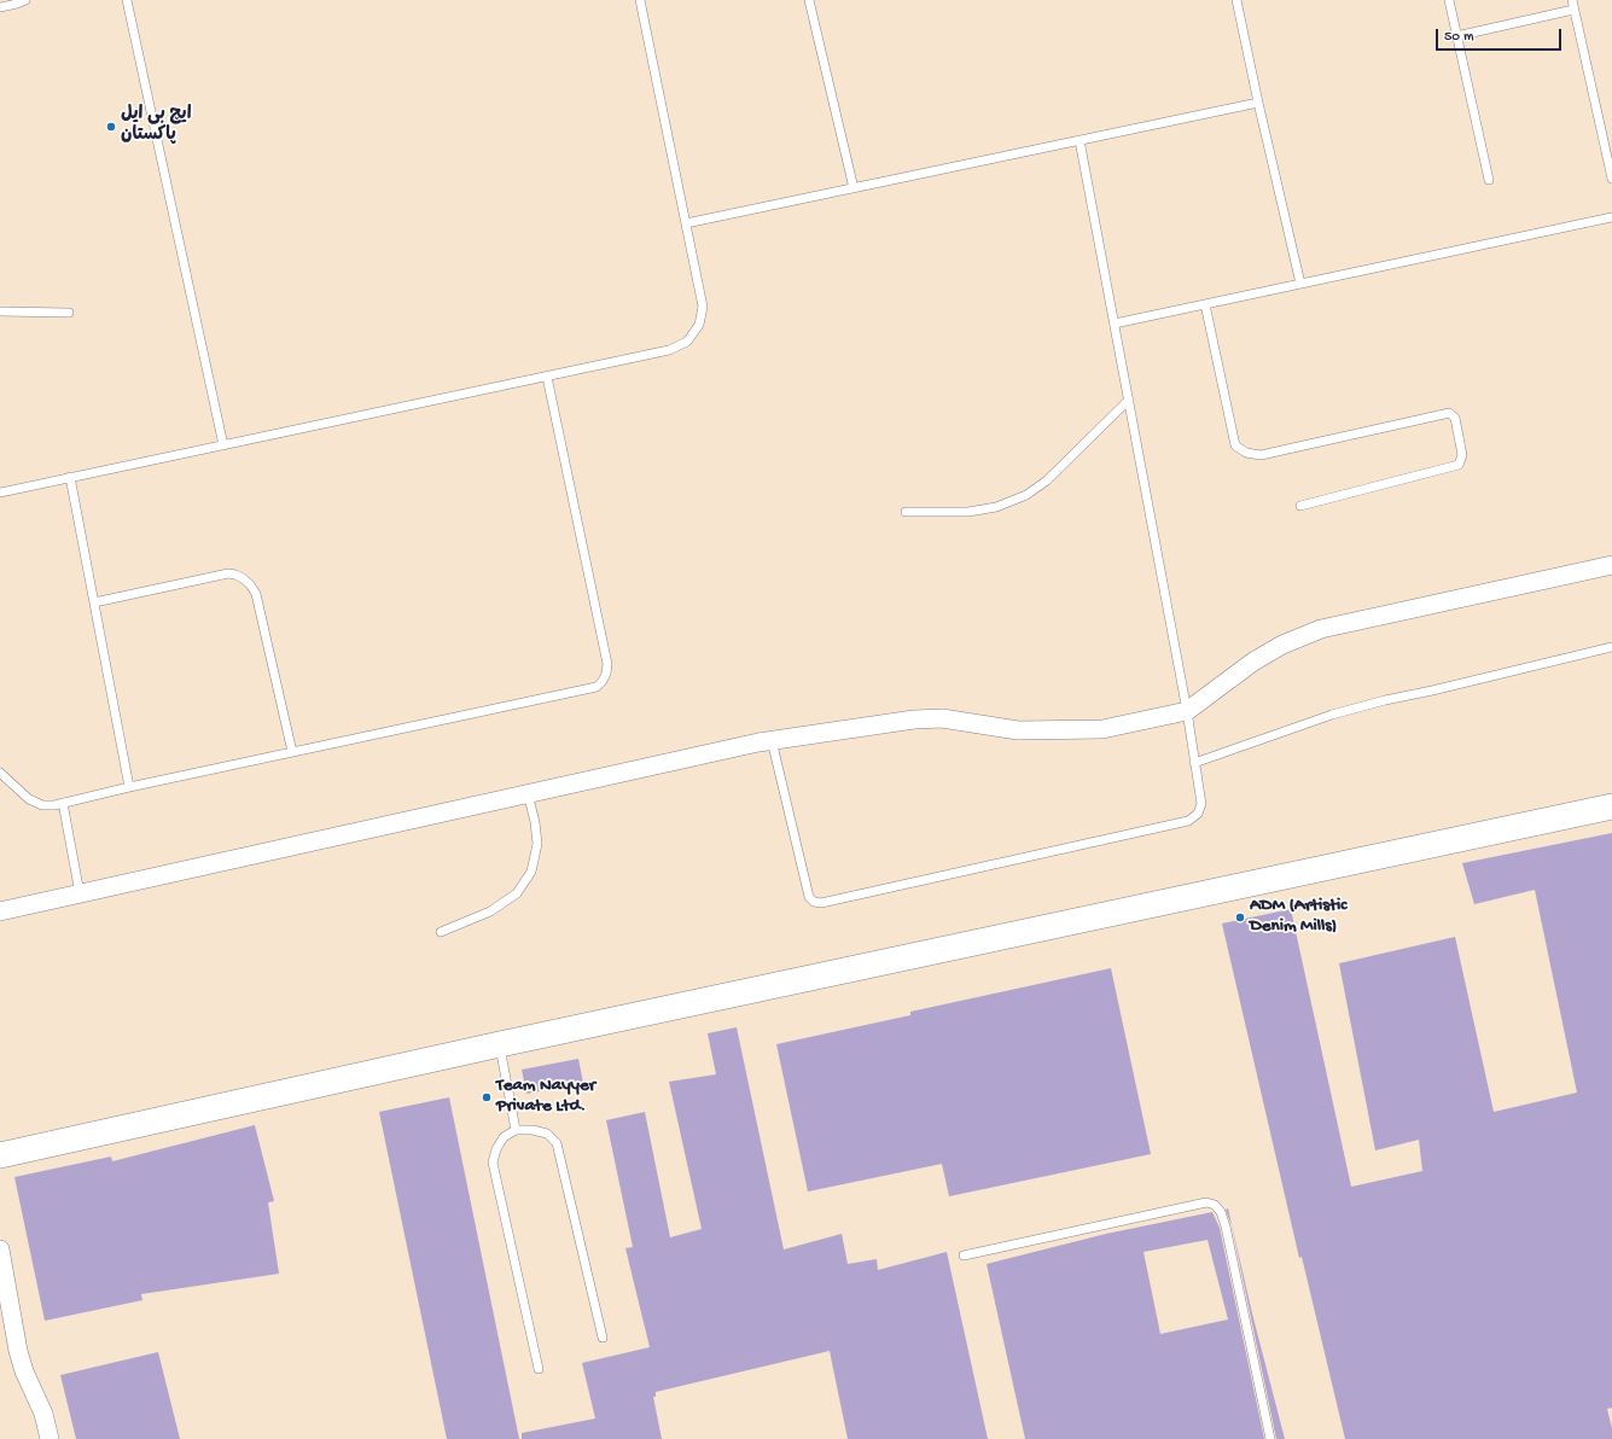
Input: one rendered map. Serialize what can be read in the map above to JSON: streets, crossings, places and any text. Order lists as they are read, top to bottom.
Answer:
{
  "places": ["ایچ بی ایل پاکستان", "ADM (Artistic Denim Mills)", "Team Nayyer Private Ltd."],
  "scale_bar": "50 m"
}
